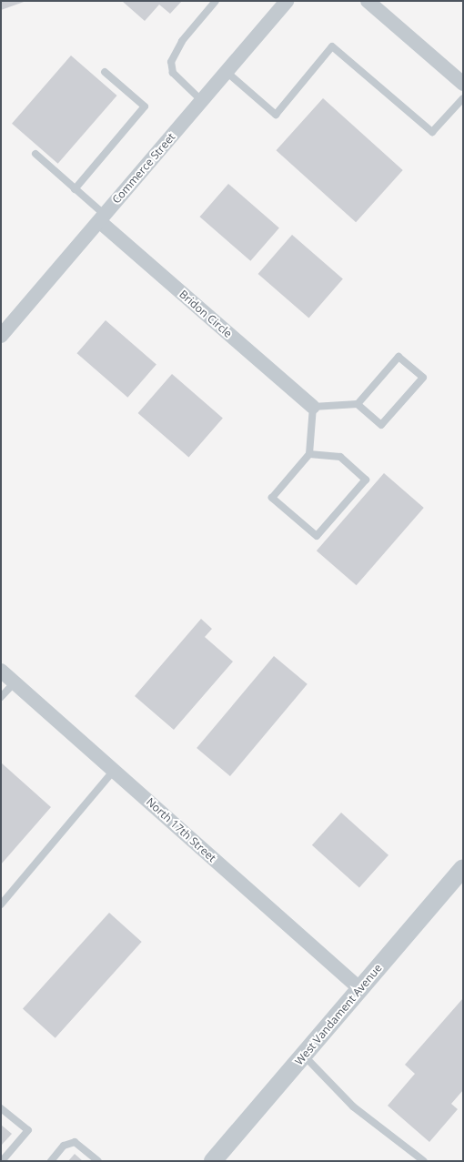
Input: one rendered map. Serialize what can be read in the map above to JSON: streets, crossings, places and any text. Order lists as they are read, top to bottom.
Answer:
{
  "streets": {
    "street": [
      "Commerce Street",
      "Bridon Circle",
      "North 17th Street",
      "West Vandament Avenue"
    ]
  },
  "crossings": [
    ["Commerce Street", "Bridon Circle"],
    ["North 17th Street", "West Vandament Avenue"]
  ]
}
